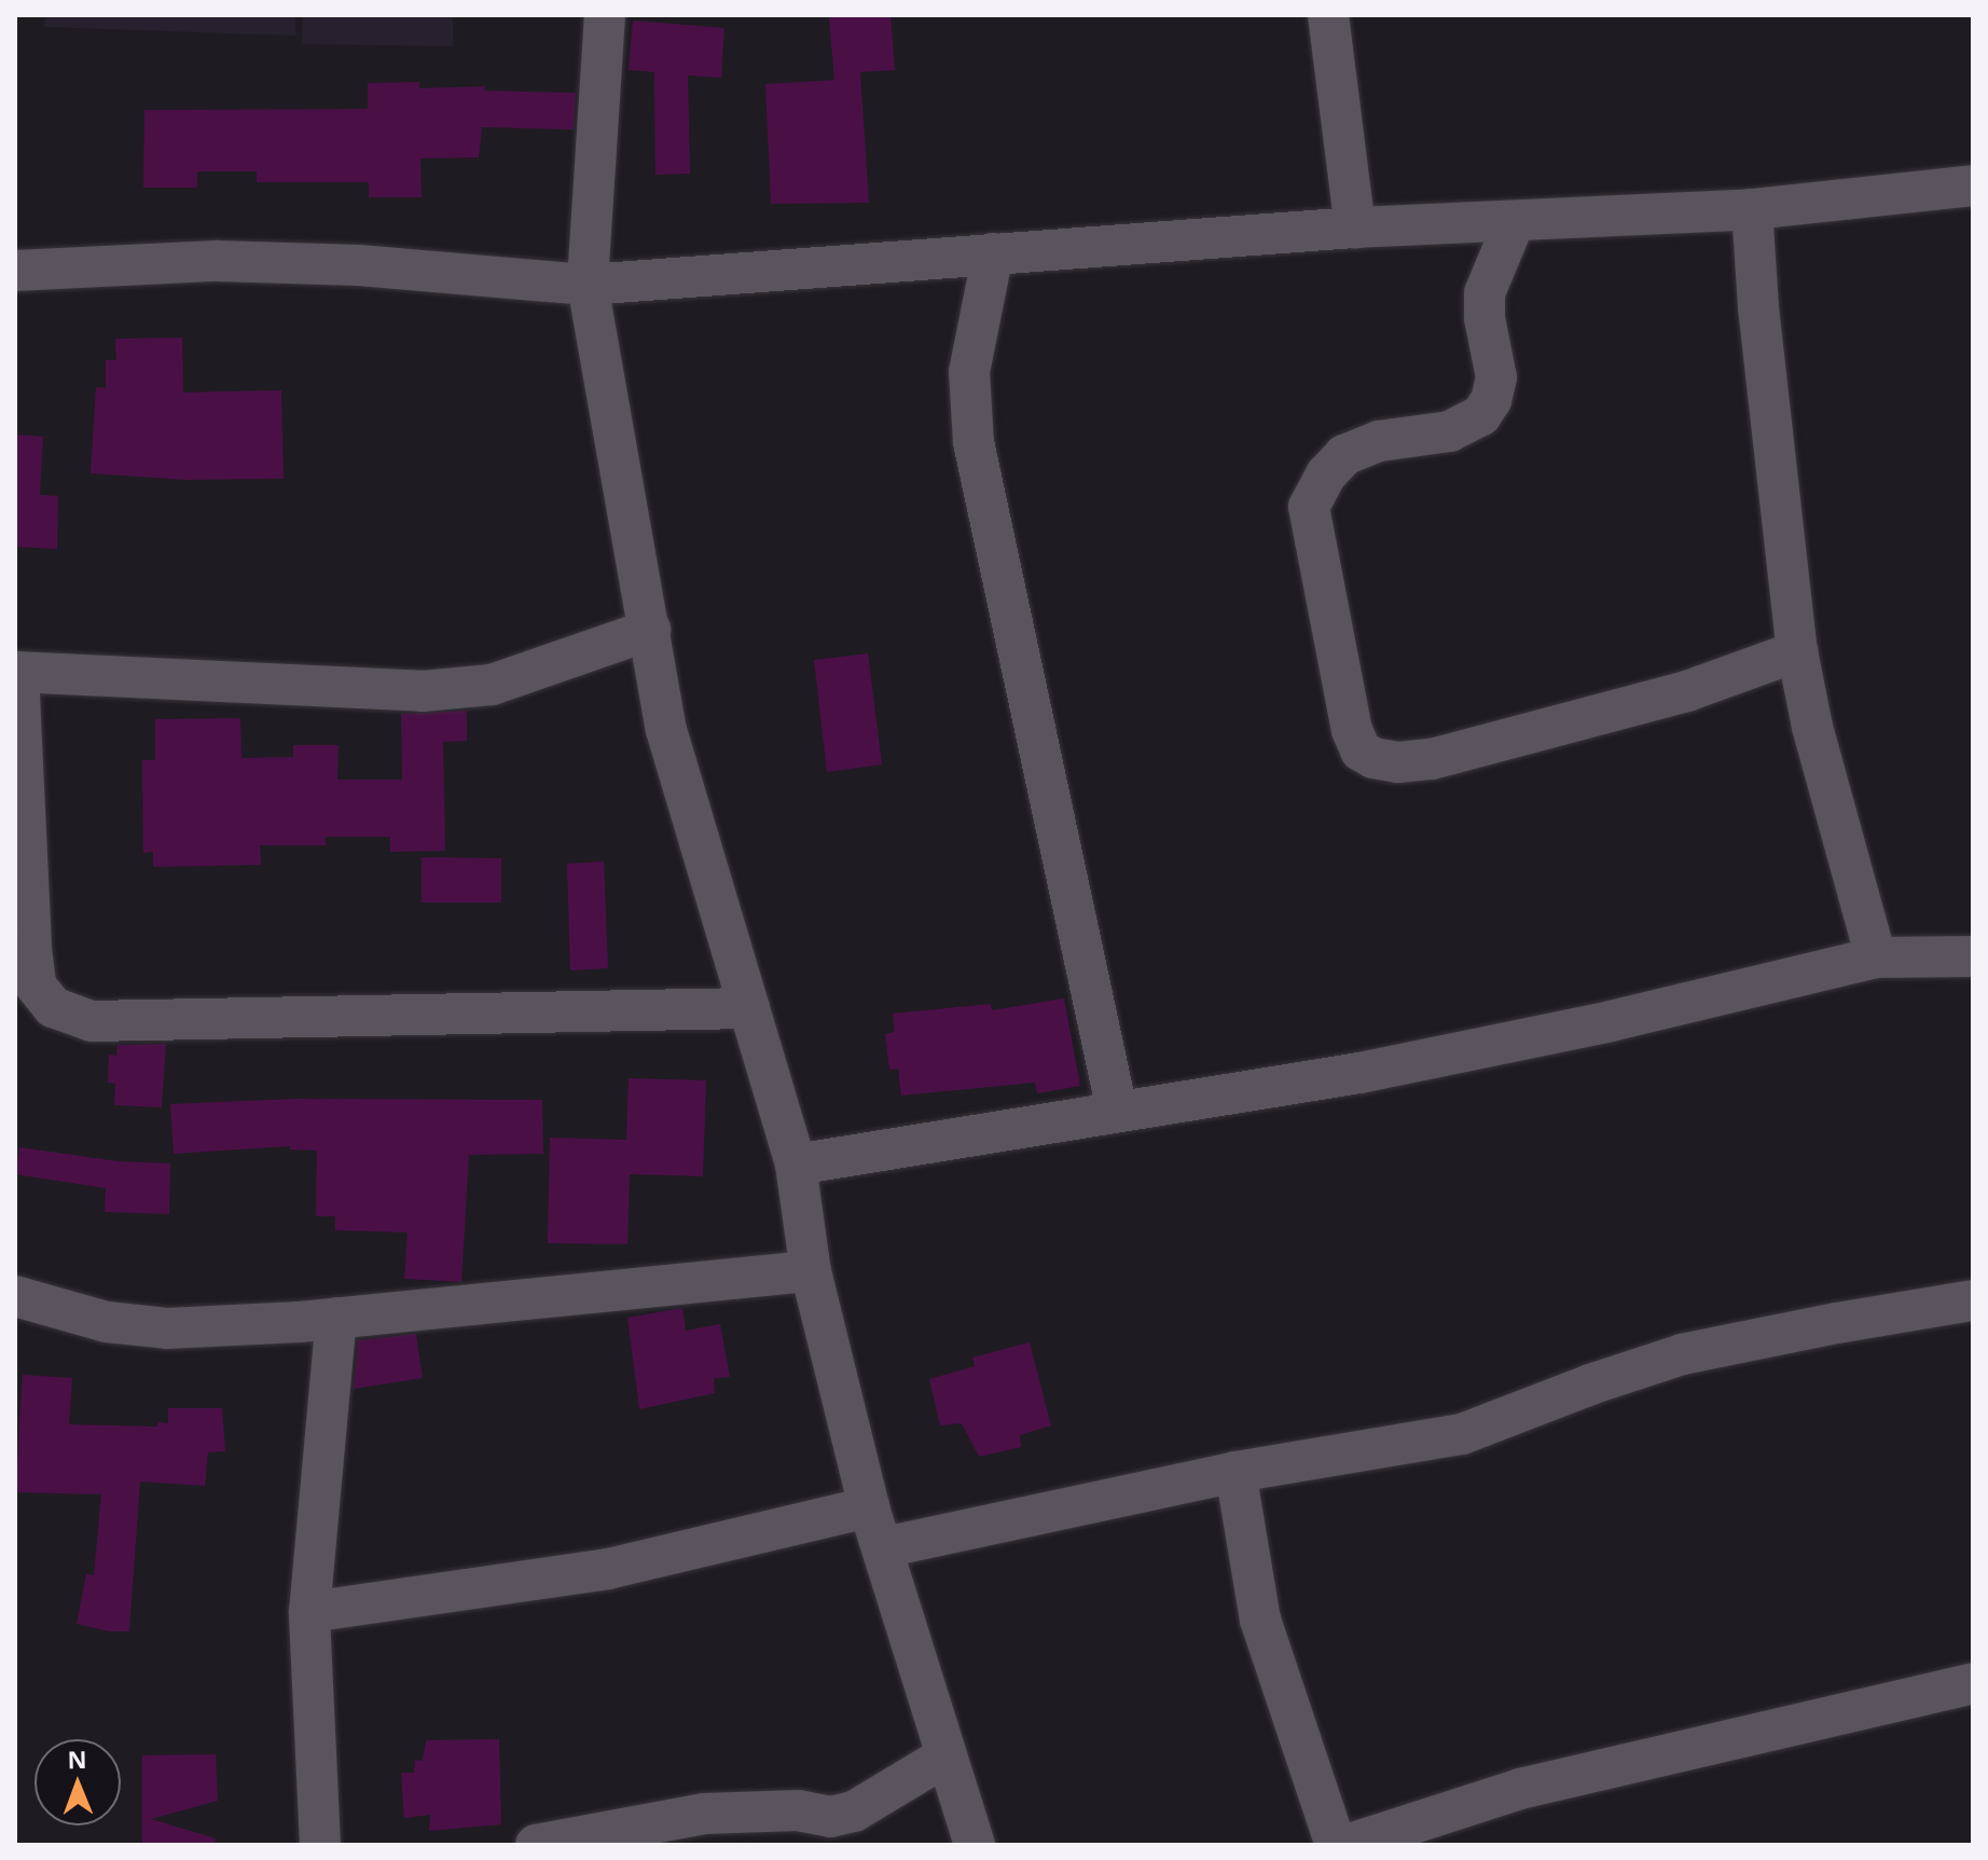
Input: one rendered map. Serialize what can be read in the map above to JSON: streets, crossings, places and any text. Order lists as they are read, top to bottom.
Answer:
{
  "north": "top"
}
